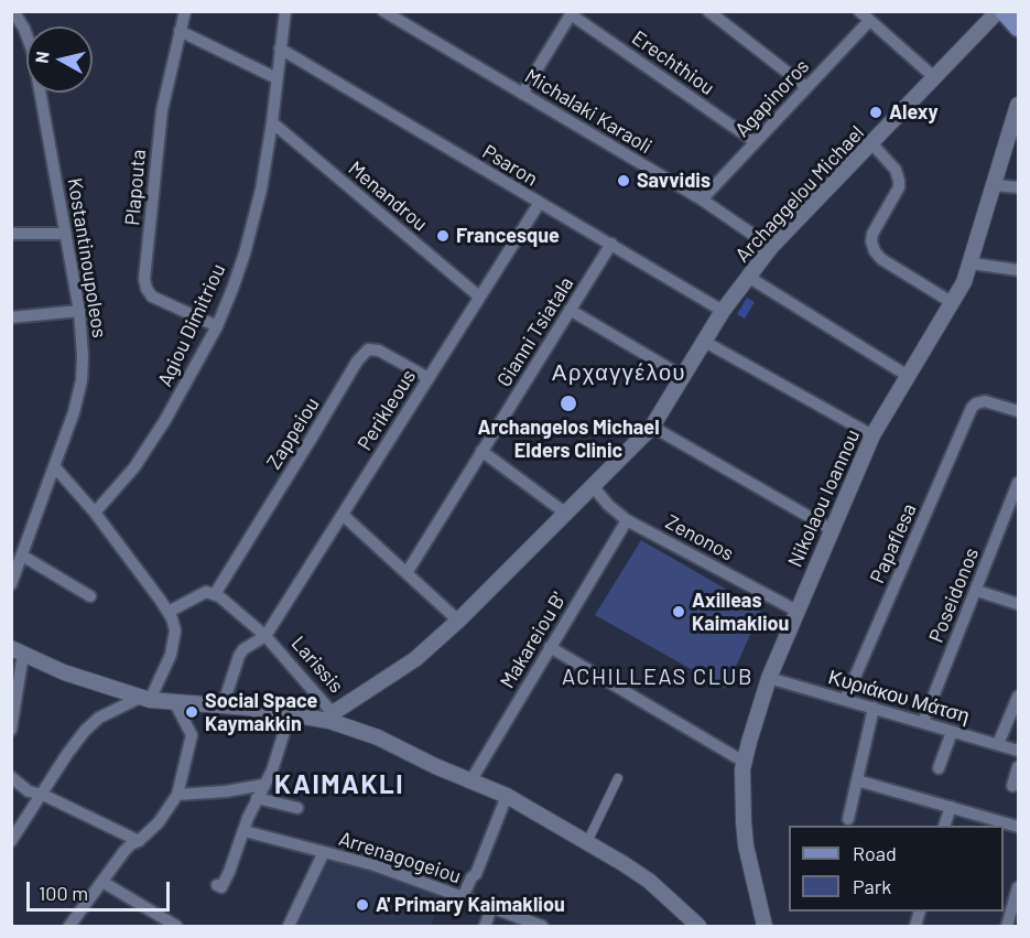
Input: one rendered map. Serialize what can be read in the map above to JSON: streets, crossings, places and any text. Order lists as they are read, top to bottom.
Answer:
{
  "streets": {
    "street": [
      "Erechthiou",
      "Agapinoros",
      "Michalaki Karaoli",
      "Psaron",
      "Plapouta",
      "Archaggelou Michael",
      "Menandrou",
      "Kostantinoupoleos",
      "Agiou Dimitriou",
      "Gianni Tsiatala",
      "Perikleous",
      "Zappeiou",
      "Nikolaou Ioannou",
      "Zenonos",
      "Papaflesa",
      "Poseidonos",
      "Makareiou B'",
      "Larissis",
      "Κυριάκου Μάτση",
      "Arrenagogeiou"
    ]
  },
  "crossings": [
    ["Erechthiou", "Agapinoros"],
    ["Agapinoros", "Michalaki Karaoli"],
    ["Michalaki Karaoli", "Archaggelou Michael"],
    ["Psaron", "Archaggelou Michael"],
    ["Psaron", "Agiou Dimitriou"],
    ["Psaron", "Gianni Tsiatala"],
    ["Psaron", "Perikleous"],
    ["Plapouta", "Agiou Dimitriou"],
    ["Archaggelou Michael", "Zenonos"],
    ["Archaggelou Michael", "Larissis"],
    ["Menandrou", "Agiou Dimitriou"],
    ["Menandrou", "Perikleous"],
    ["Perikleous", "Zappeiou"],
    ["Perikleous", "Larissis"],
    ["Zappeiou", "Larissis"],
    ["Nikolaou Ioannou", "Zenonos"],
    ["Nikolaou Ioannou", "Κυριάκου Μάτση"],
    ["Zenonos", "Makareiou B'"],
    ["Papaflesa", "Κυριάκου Μάτση"],
    ["Poseidonos", "Κυριάκου Μάτση"]
  ],
  "districts": ["Αρχαγγέλου", "ACHILLEAS CLUB", "KAIMAKLI"],
  "places": [
    "Alexy",
    "Savvidis",
    "Francesque",
    "Archangelos Michael Elders Clinic",
    "Axilleas Kaimakliou",
    "Social Space Kaymakkin",
    "A' Primary Kaimakliou"
  ],
  "legend": ["Road", "Park"],
  "scale_bar": "100 m",
  "north": "left"
}
